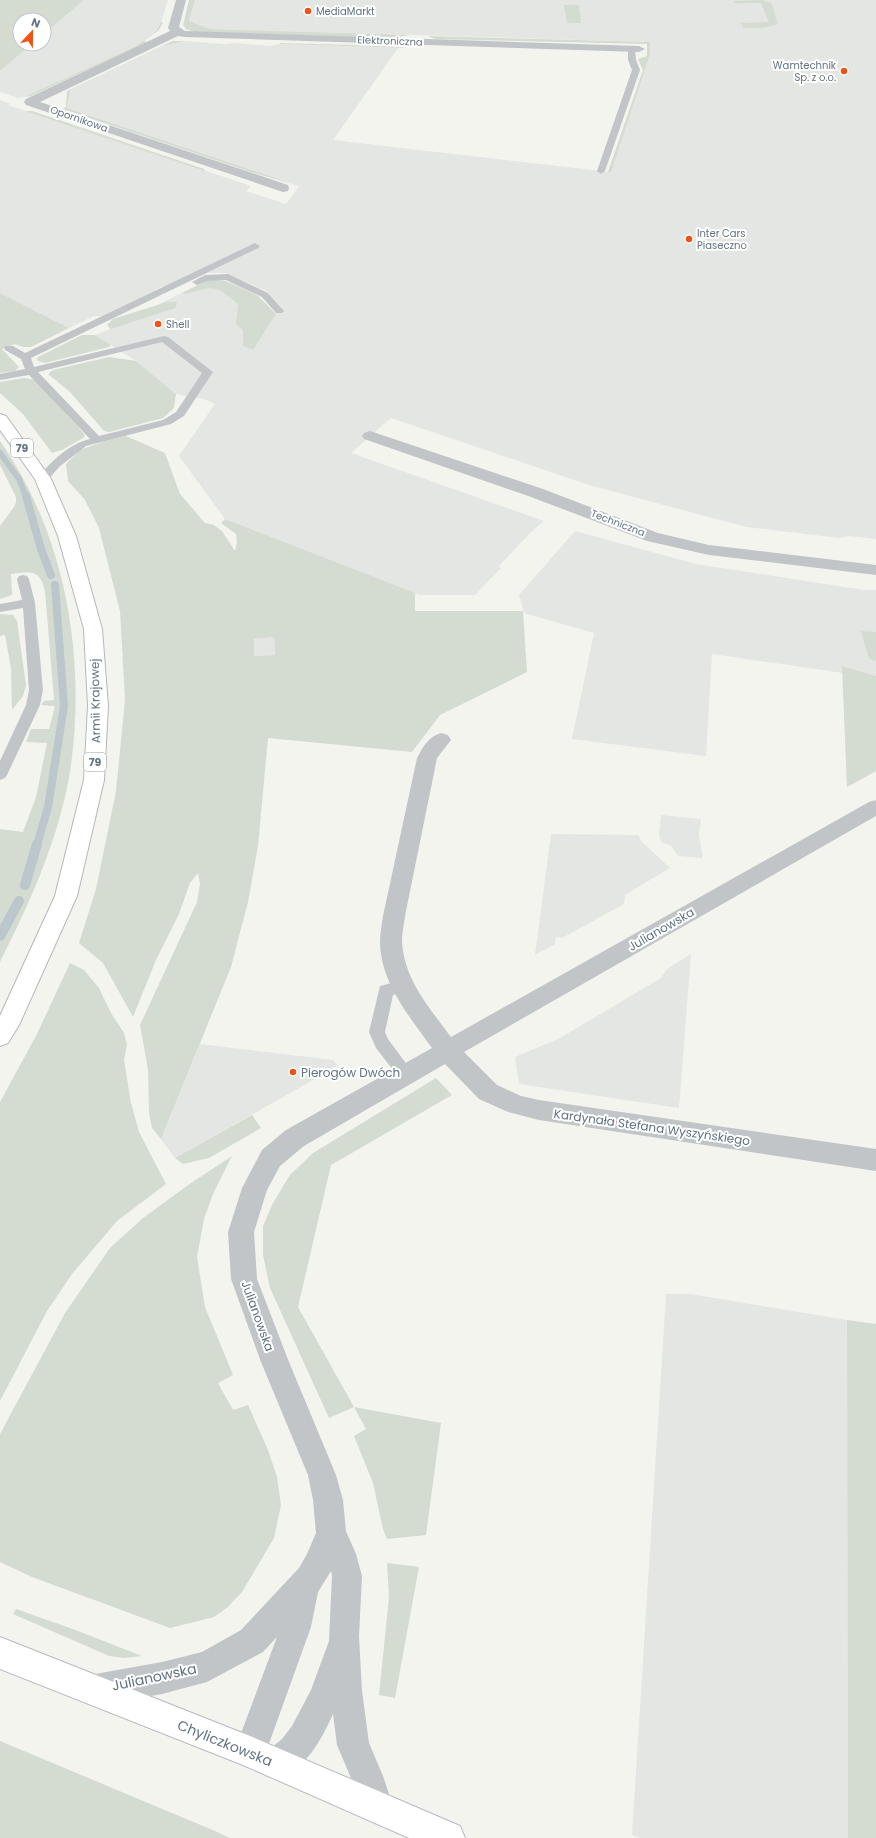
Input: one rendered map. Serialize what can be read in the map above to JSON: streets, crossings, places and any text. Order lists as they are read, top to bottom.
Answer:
{
  "streets": {
    "main road": ["79", "Armii Krajowej", "Chyliczkowska"],
    "street": [
      "Elektroniczna",
      "Opornikowa",
      "Techniczna",
      "Julianowska",
      "Kardynała Stefana Wyszyńskiego"
    ]
  },
  "crossings": [
    ["Elektroniczna", "Opornikowa"],
    ["Julianowska", "Kardynała Stefana Wyszyńskiego"],
    ["Julianowska", "Chyliczkowska"]
  ],
  "places": [
    "MediaMarkt",
    "Wamtechnik Sp. z o.o.",
    "Inter Cars Piaseczno",
    "Shell",
    "Pierogów Dwóch"
  ],
  "north": "top"
}
